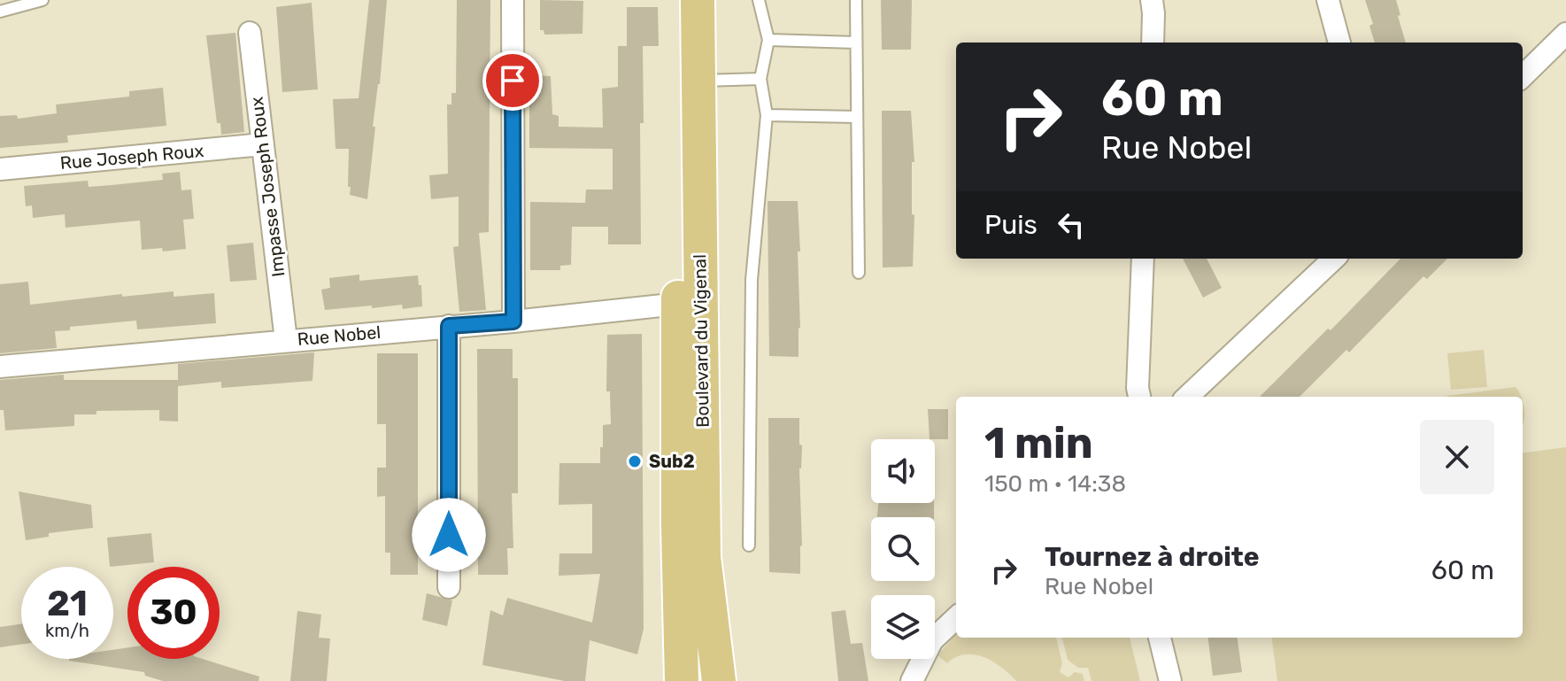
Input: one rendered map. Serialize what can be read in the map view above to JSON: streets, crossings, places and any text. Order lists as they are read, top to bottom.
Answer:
{
  "streets": {
    "main road": ["Boulevard du Vigenal"],
    "street": ["Rue Joseph Roux", "Impasse Joseph Roux", "Rue Nobel"]
  },
  "crossings": [
    ["Rue Joseph Roux", "Impasse Joseph Roux"],
    ["Impasse Joseph Roux", "Rue Nobel"],
    ["Rue Nobel", "Boulevard du Vigenal"]
  ],
  "places": ["Sub2"],
  "page": {
    "turn": ["60 m", "Rue Nobel"],
    "then": "Puis",
    "heading": ["1 min", "150 m · 14:38"],
    "list": [
      {
        "name": "Tournez à droite",
        "note": "Rue Nobel",
        "value": "60 m"
      }
    ],
    "speed": "21 km/h",
    "limit": "30"
  }
}
